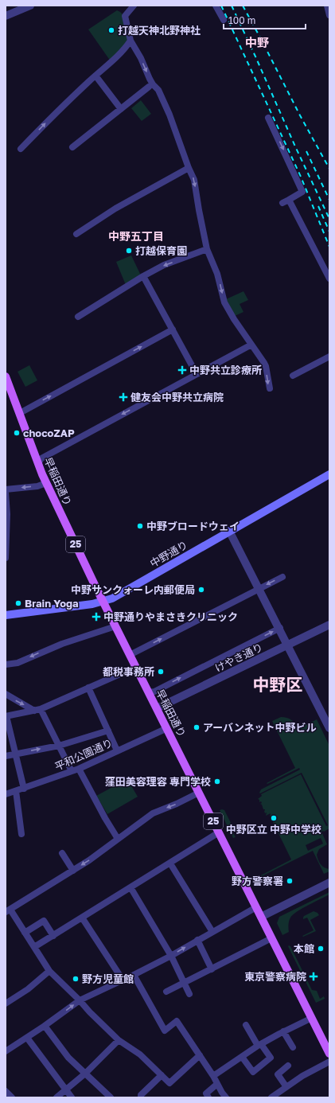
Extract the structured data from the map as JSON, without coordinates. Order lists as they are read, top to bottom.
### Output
{
  "streets": {
    "main road": ["早稲田通り", "25", "中野通り"],
    "street": ["けやき通り", "平和公園通り"]
  },
  "crossings": [
    ["早稲田通り", "中野通り"],
    ["早稲田通り", "けやき通り"],
    ["早稲田通り", "平和公園通り"]
  ],
  "districts": ["中野", "中野五丁目", "中野区"],
  "places": {
    "other": [
      "打越天神北野神社",
      "打越保育園",
      "chocoZAP",
      "中野ブロードウェイ",
      "中野サンクォーレ内郵便局",
      "Brain Yoga",
      "都税事務所",
      "アーバンネット中野ビル",
      "窪田美容理容 専門学校",
      "中野区立 中野中学校",
      "野方警察署",
      "本館",
      "野方児童館"
    ],
    "health": [
      "中野共立診療所",
      "健友会中野共立病院",
      "中野通りやまさきクリニック",
      "東京警察病院"
    ]
  },
  "scale_bar": "100 m"
}
